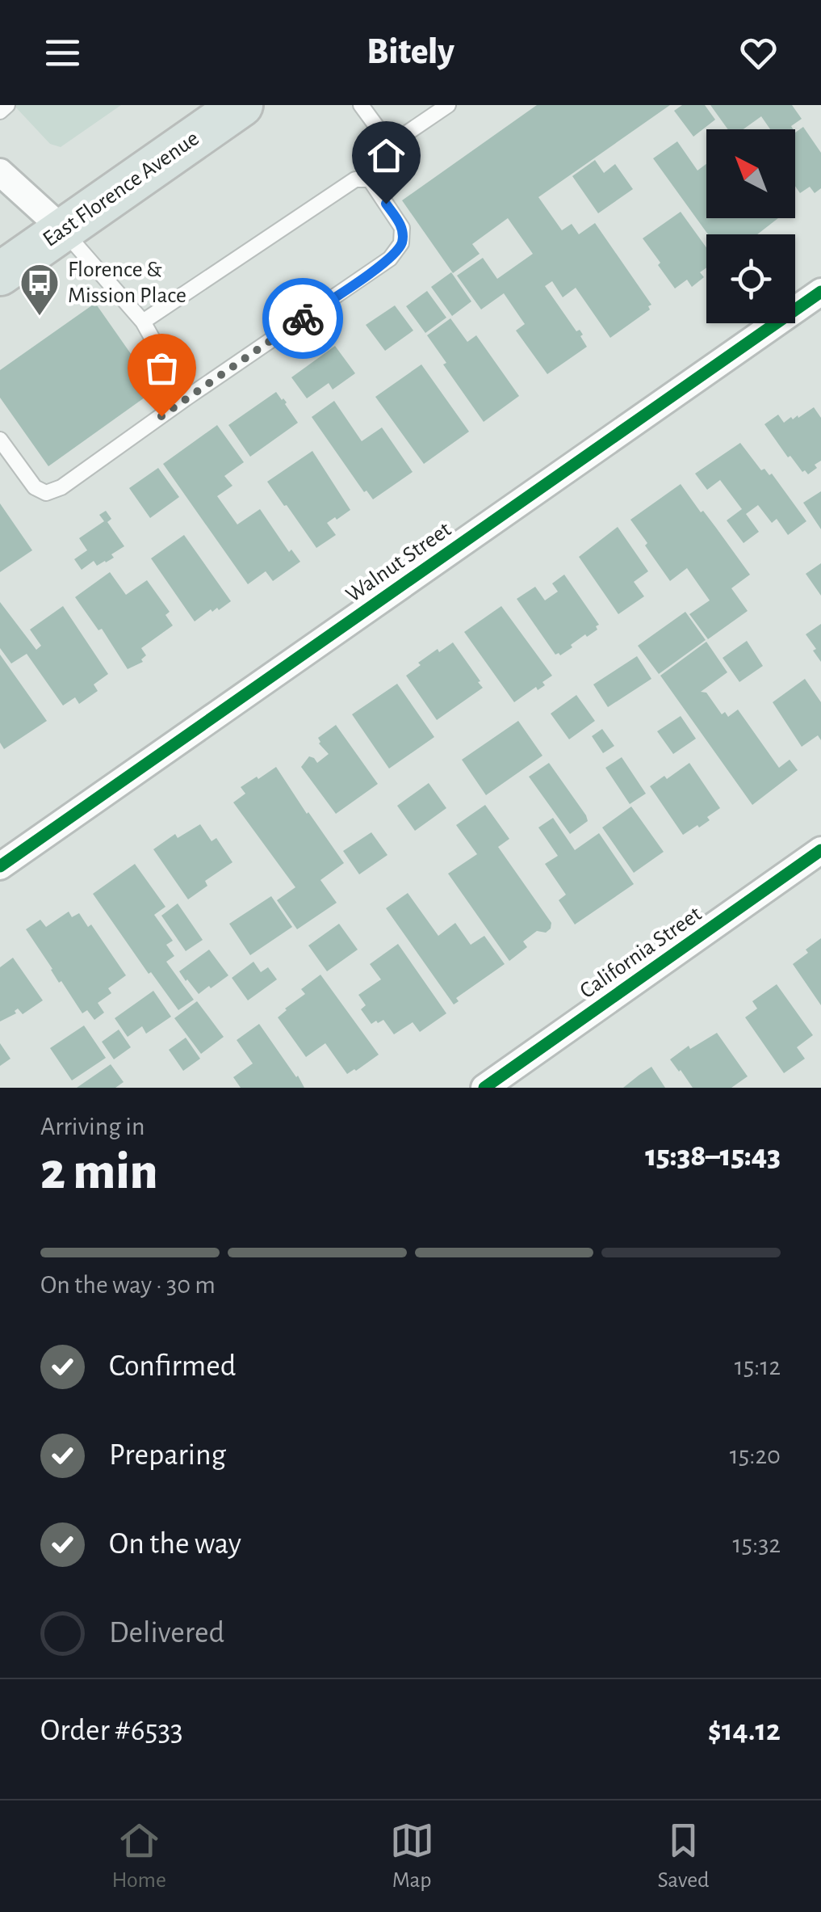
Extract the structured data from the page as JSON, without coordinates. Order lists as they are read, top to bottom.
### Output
{
  "streets": {
    "main road": ["East Florence Avenue"],
    "street": ["Walnut Street", "California Street"]
  },
  "places": {
    "bus stop": ["Florence & Mission Place"]
  },
  "north": "top left",
  "page": {
    "header": "Bitely",
    "heading": ["2 min", "Arriving in", "15:38–15:43"],
    "panel": ["Order #6533", "$14.12"],
    "bar": "On the way · 30 m",
    "list": [
      ["Confirmed", "15:12"],
      ["Preparing", "15:20"],
      ["On the way", "15:32"],
      "Delivered"
    ],
    "tabs": ["Home", "Map", "Saved"]
  }
}
